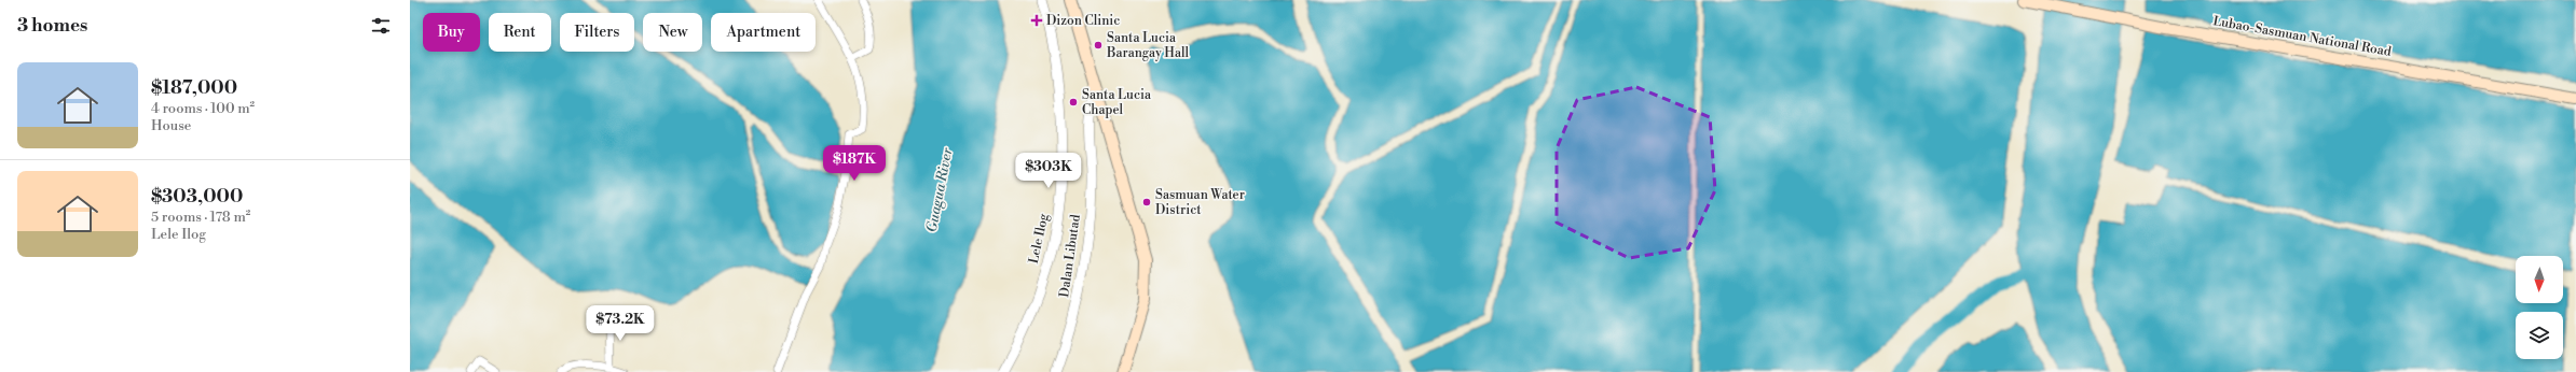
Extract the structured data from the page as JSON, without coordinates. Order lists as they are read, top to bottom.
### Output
{
  "streets": {
    "main road": ["Lubao-Sasmuan National Road"],
    "street": ["Lele Ilog", "Dalan Libutad"]
  },
  "water": ["Guagua River"],
  "places": {
    "health": ["Dizon Clinic"],
    "other": ["Santa Lucia Barangay Hall", "Santa Lucia Chapel", "Sasmuan Water District"]
  },
  "north": "bottom",
  "page": {
    "heading": "3 homes",
    "chip": [
      "Buy",
      "Rent",
      "Filters",
      "New",
      "Apartment"
    ],
    "list": [
      {
        "name": "$187,000",
        "note": "4 rooms · 100 m² · House"
      },
      {
        "name": "$303,000",
        "note": "5 rooms · 178 m² · Lele Ilog"
      }
    ],
    "price": ["$187K", "$303K", "$73.2K"]
  }
}
